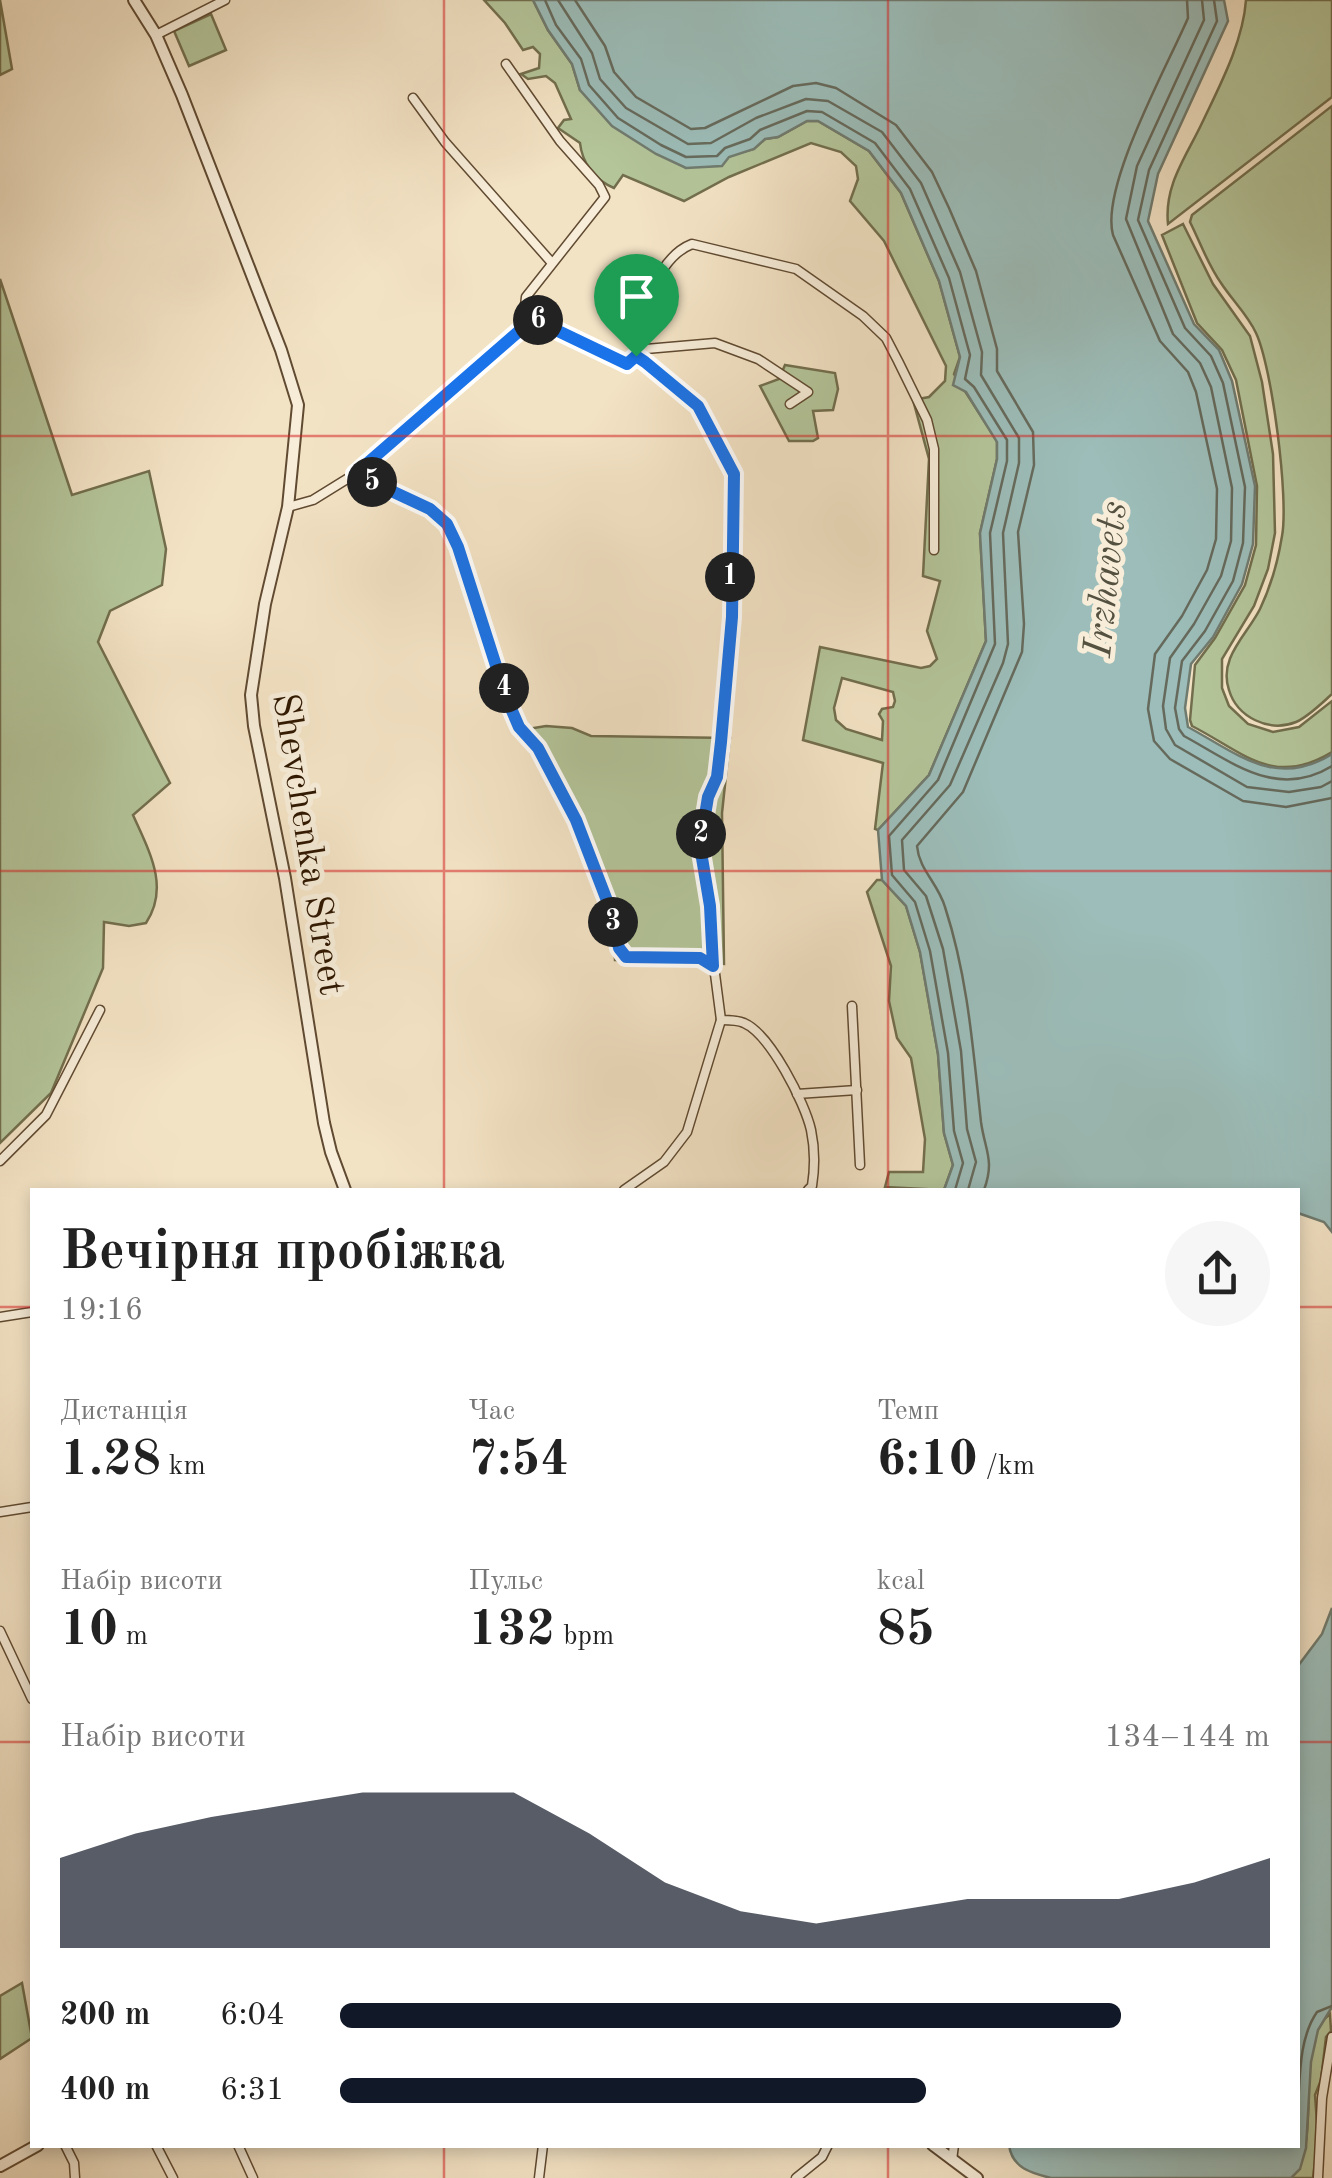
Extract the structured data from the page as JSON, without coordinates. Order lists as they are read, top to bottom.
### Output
{
  "streets": {
    "street": ["Shevchenka Street"]
  },
  "water": ["Irzhavets"],
  "page": {
    "pins": [
      "6",
      "5",
      "1",
      "4",
      "2",
      "3"
    ],
    "heading": ["Вечірня пробіжка", "19:16"],
    "stats": [
      ["Дистанція", "1.28 km"],
      ["Час", "7:54"],
      ["Темп", "6:10 /km"],
      ["Набір висоти", "10 m"],
      ["Пульс", "132 bpm"],
      ["kcal", "85"]
    ],
    "chart": ["Набір висоти", "134–144 m"],
    "list": [
      {
        "name": "200 m",
        "note": "6:04"
      },
      {
        "name": "400 m",
        "note": "6:31"
      }
    ]
  }
}
